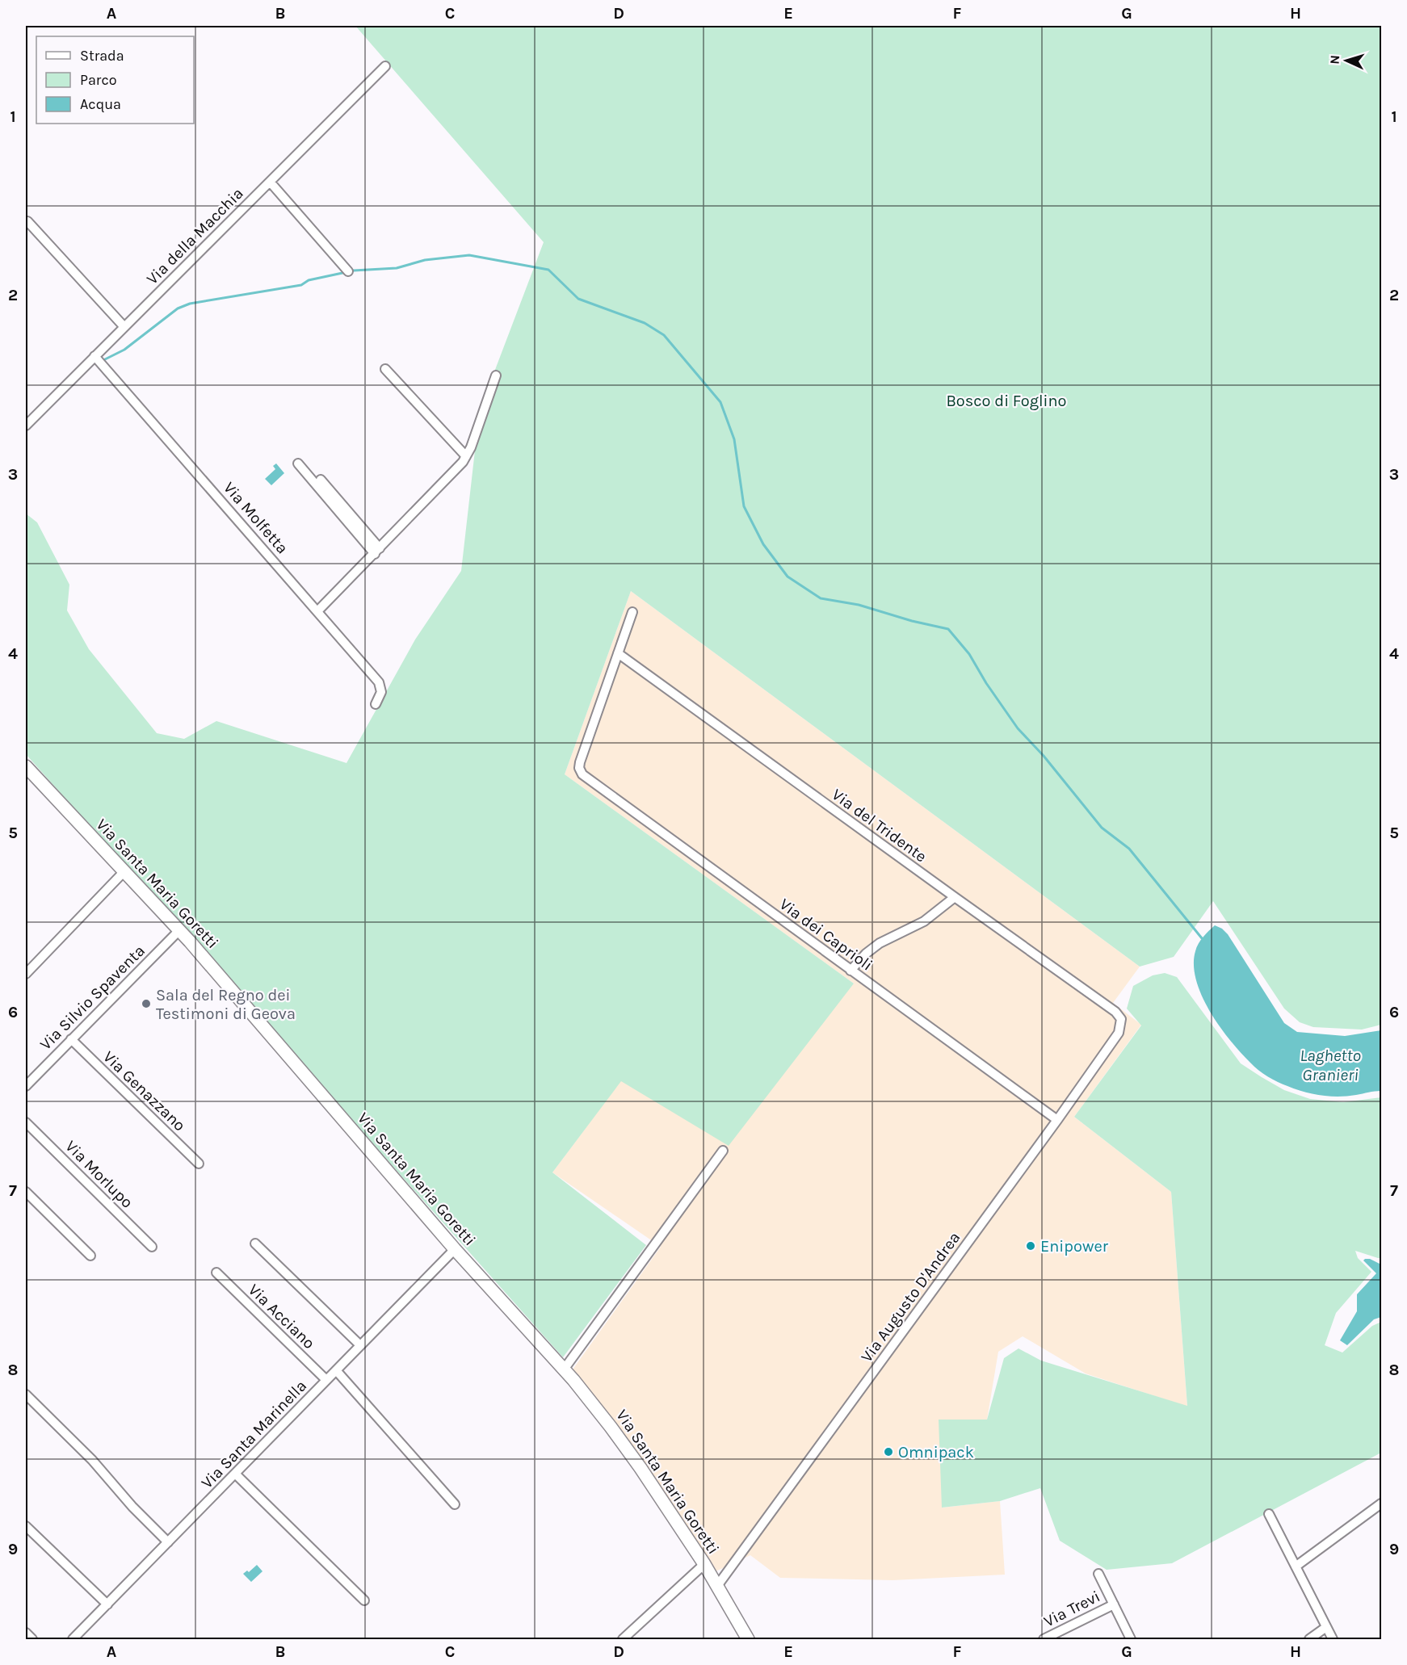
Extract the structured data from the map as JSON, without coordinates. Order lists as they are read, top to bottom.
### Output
{
  "streets": {
    "main road": ["Via Santa Maria Goretti"],
    "street": [
      "Via della Macchia",
      "Via Molfetta",
      "Via del Tridente",
      "Via dei Caprioli",
      "Via Silvio Spaventa",
      "Via Genazzano",
      "Via Morlupo",
      "Via Augusto D'Andrea",
      "Via Acciano",
      "Via Santa Marinella",
      "Via Trevi"
    ]
  },
  "crossings": [
    ["Via della Macchia", "Via Molfetta"],
    ["Via del Tridente", "Via dei Caprioli"],
    ["Via del Tridente", "Via Augusto D'Andrea"],
    ["Via Santa Maria Goretti", "Via Silvio Spaventa"],
    ["Via Santa Maria Goretti", "Via Augusto D'Andrea"],
    ["Via Santa Maria Goretti", "Via Santa Marinella"],
    ["Via dei Caprioli", "Via Augusto D'Andrea"],
    ["Via Silvio Spaventa", "Via Genazzano"],
    ["Via Acciano", "Via Santa Marinella"]
  ],
  "water": ["Laghetto Granieri"],
  "parks": ["Bosco di Foglino"],
  "places": ["Sala del Regno dei Testimoni di Geova", "Enipower", "Omnipack"],
  "legend": ["Strada", "Parco", "Acqua"],
  "north": "left",
  "grid": {
    "columns": [
      "A",
      "B",
      "C",
      "D",
      "E",
      "F",
      "G",
      "H"
    ],
    "rows": [
      "1",
      "2",
      "3",
      "4",
      "5",
      "6",
      "7",
      "8",
      "9"
    ]
  }
}
